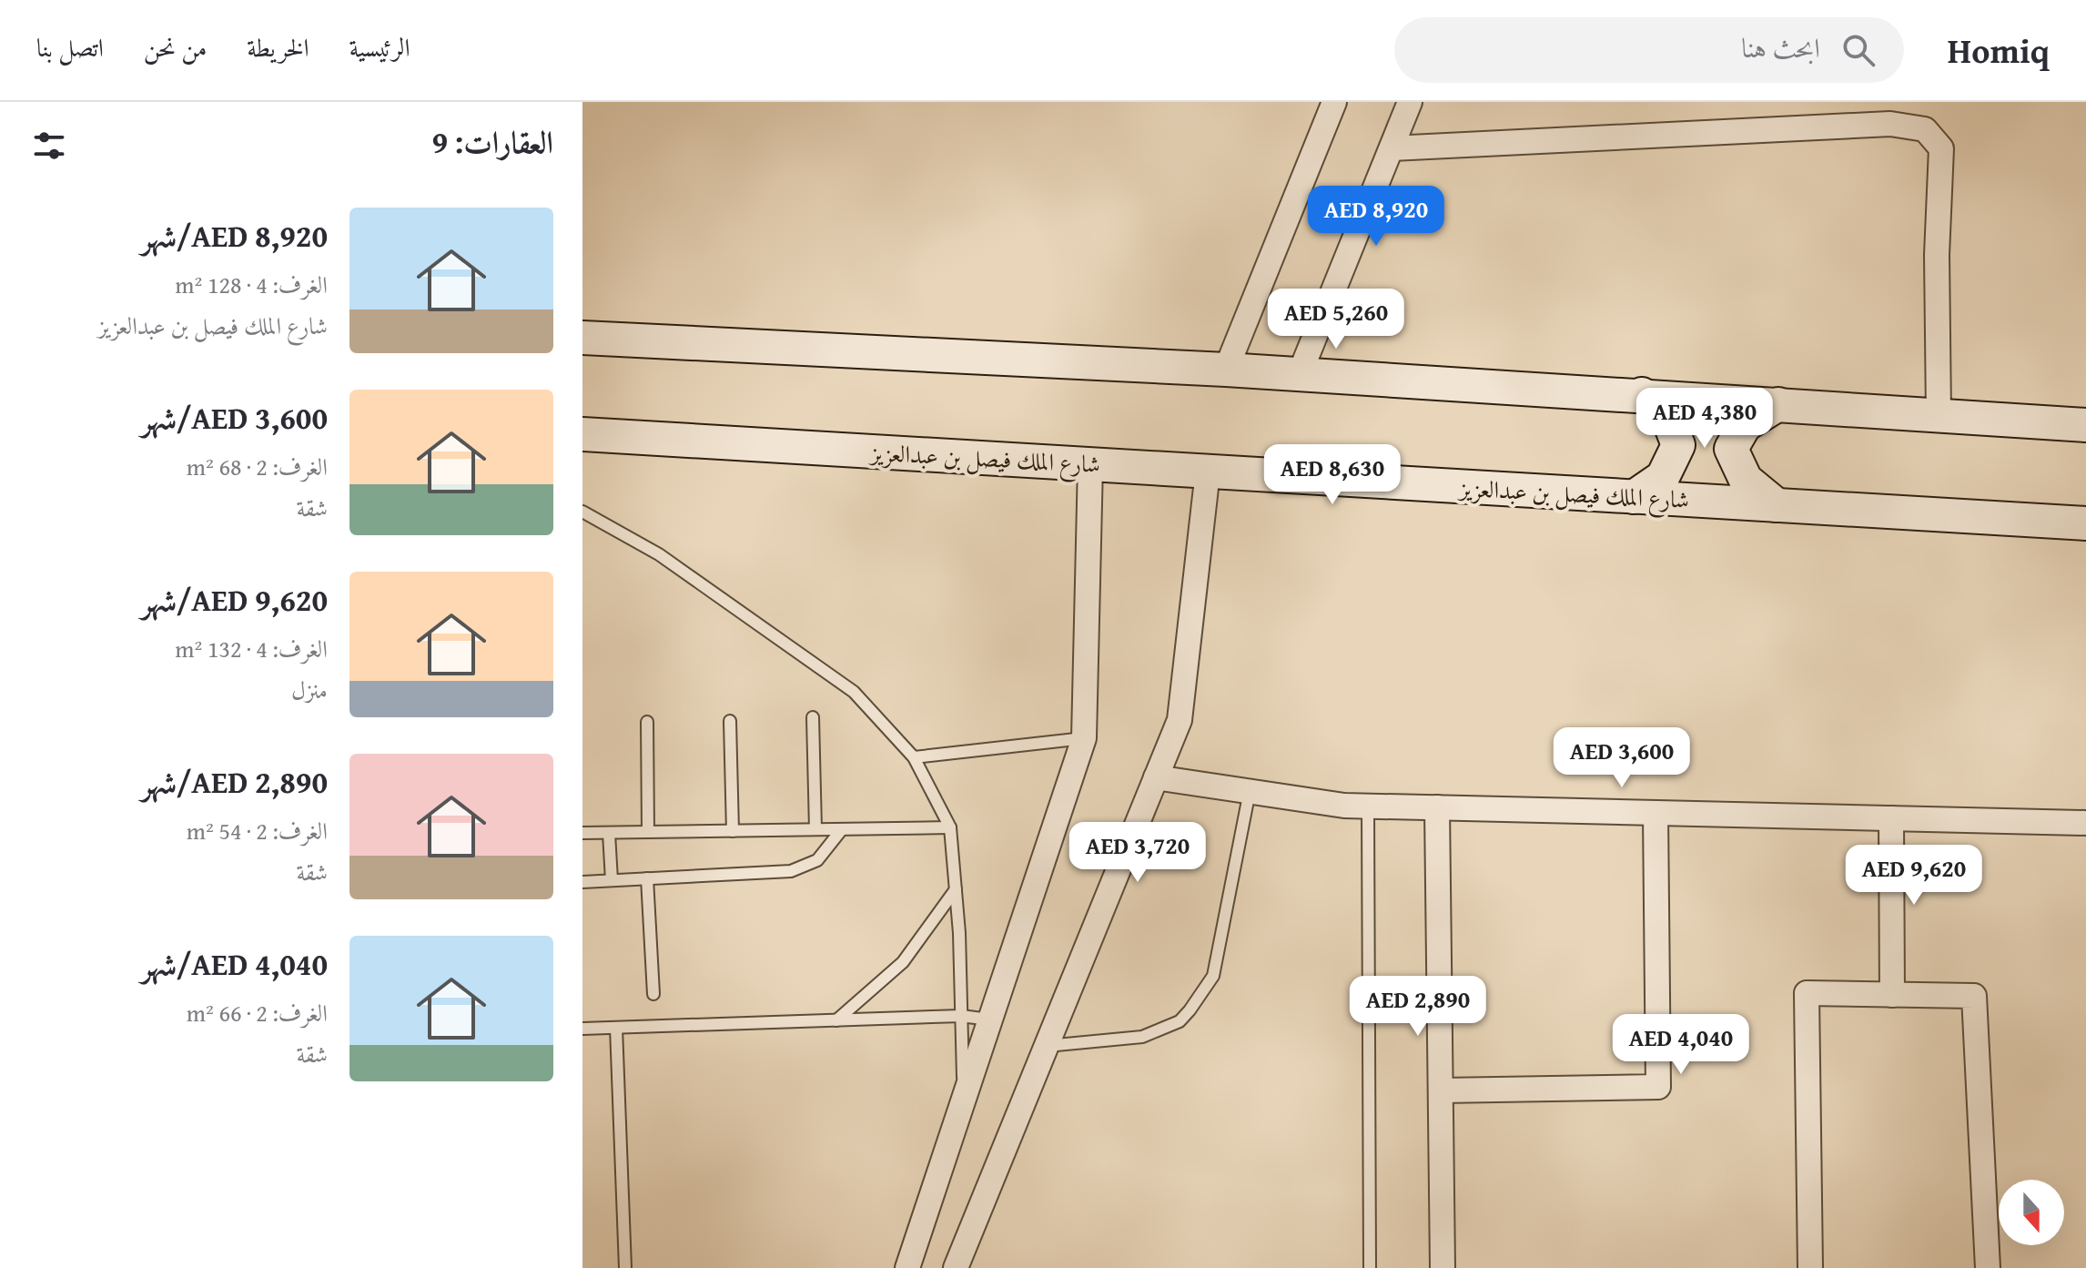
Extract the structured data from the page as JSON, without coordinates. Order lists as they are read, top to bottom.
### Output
{
  "streets": {
    "street": ["شارع الملك فيصل بن عبدالعزيز"]
  },
  "north": "bottom",
  "page": {
    "header": "Homiq",
    "search": "ابحث هنا",
    "nav": [
      "الرئيسية",
      "الخريطة",
      "من نحن",
      "اتصل بنا"
    ],
    "heading": "العقارات: 9",
    "price": [
      "AED 8,920",
      "AED 5,260",
      "AED 4,380",
      "AED 8,630",
      "AED 3,600",
      "AED 3,720",
      "AED 9,620",
      "AED 2,890",
      "AED 4,040"
    ],
    "list": [
      {
        "name": "AED 8,920/شهر",
        "note": "الغرف: 4 · 128 m² · شارع الملك فيصل بن عبدالعزيز"
      },
      {
        "name": "AED 3,600/شهر",
        "note": "الغرف: 2 · 68 m² · شقة"
      },
      {
        "name": "AED 9,620/شهر",
        "note": "الغرف: 4 · 132 m² · منزل"
      },
      {
        "name": "AED 2,890/شهر",
        "note": "الغرف: 2 · 54 m² · شقة"
      },
      {
        "name": "AED 4,040/شهر",
        "note": "الغرف: 2 · 66 m² · شقة"
      }
    ]
  }
}
